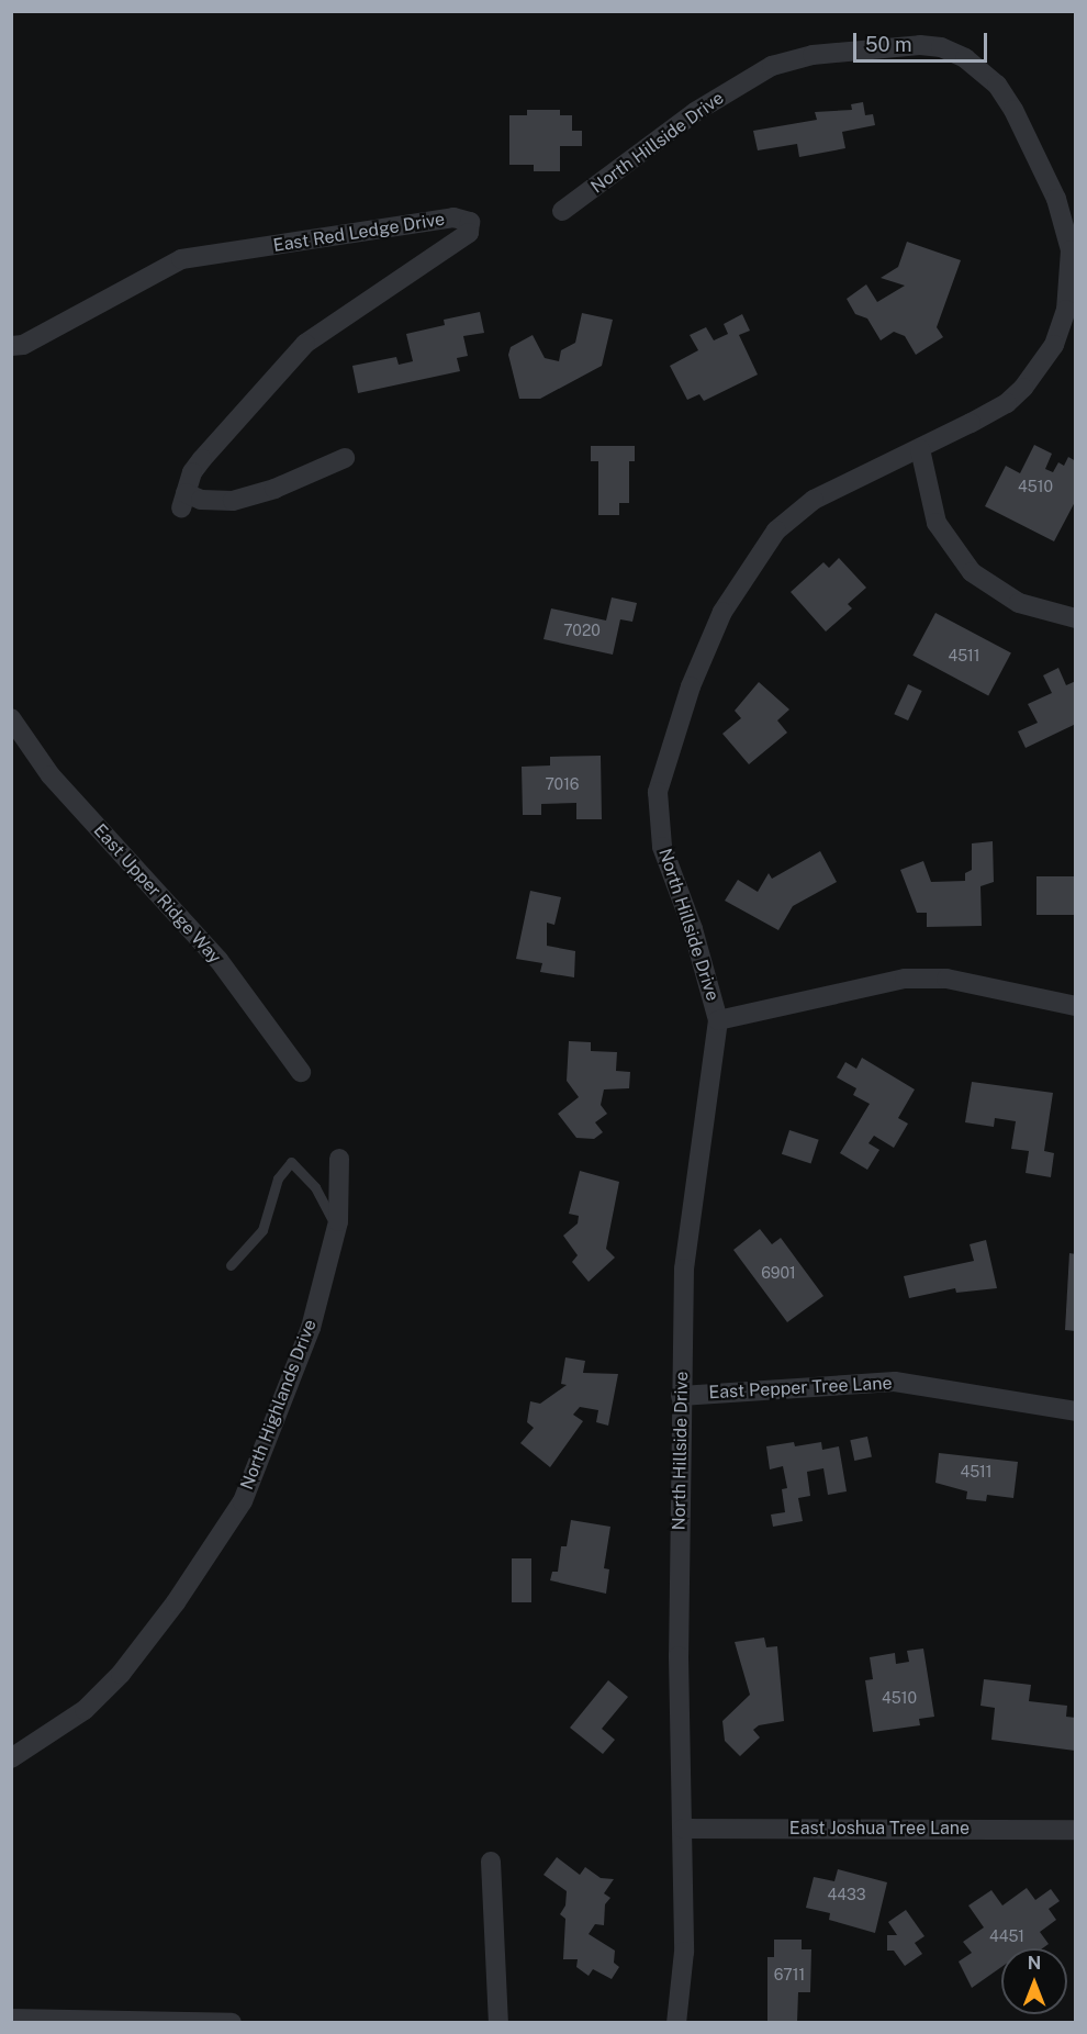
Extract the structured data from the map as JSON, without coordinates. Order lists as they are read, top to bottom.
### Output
{
  "streets": {
    "street": [
      "North Hillside Drive",
      "East Red Ledge Drive",
      "East Upper Ridge Way",
      "East Pepper Tree Lane",
      "North Highlands Drive",
      "East Joshua Tree Lane"
    ]
  },
  "crossings": [
    ["North Hillside Drive", "East Pepper Tree Lane"],
    ["North Hillside Drive", "East Joshua Tree Lane"]
  ],
  "house_numbers": [
    "4510",
    "7020",
    "4511",
    "7016",
    "6901",
    "4511",
    "4510",
    "4433",
    "4451",
    "6711"
  ],
  "scale_bar": "50 m",
  "north": "top"
}
